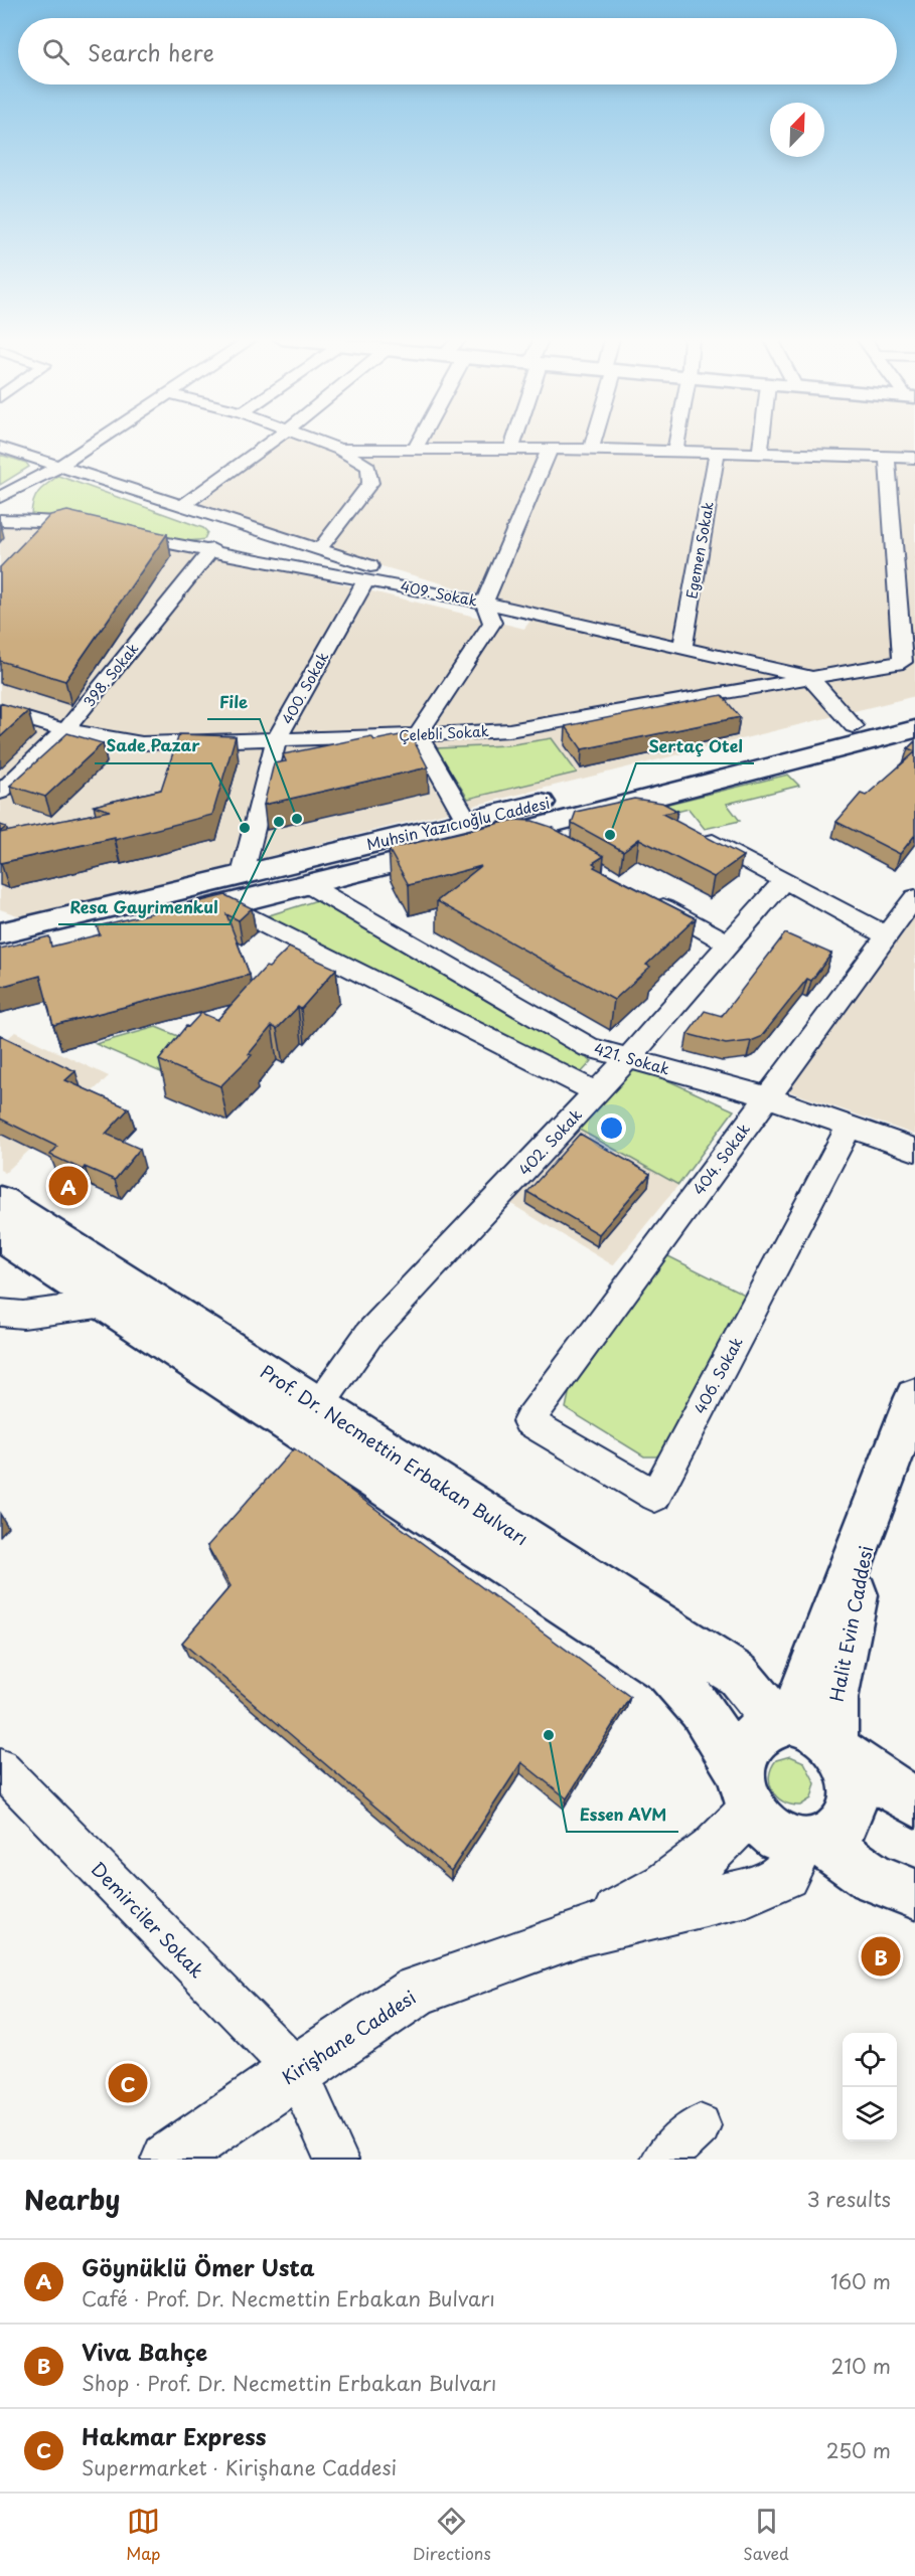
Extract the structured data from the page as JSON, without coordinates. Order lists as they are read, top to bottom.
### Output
{
  "streets": {
    "main road": ["Muhsin Yazıcıoğlu Caddesi", "Prof. Dr. Necmettin Erbakan Bulvarı", "Halit Evin Caddesi"],
    "street": [
      "Egemen Sokak",
      "409. Sokak",
      "398. Sokak",
      "400. Sokak",
      "Çelebli Sokak",
      "421. Sokak",
      "402. Sokak",
      "404. Sokak",
      "406. Sokak",
      "Demirciler Sokak",
      "Kirişhane Caddesi"
    ]
  },
  "crossings": [
    ["Egemen Sokak", "409. Sokak"],
    ["409. Sokak", "398. Sokak"],
    ["409. Sokak", "400. Sokak"],
    ["409. Sokak", "Çelebli Sokak"],
    ["398. Sokak", "Çelebli Sokak"],
    ["400. Sokak", "Çelebli Sokak"],
    ["400. Sokak", "Muhsin Yazıcıoğlu Caddesi"],
    ["Muhsin Yazıcıoğlu Caddesi", "421. Sokak"],
    ["421. Sokak", "402. Sokak"],
    ["421. Sokak", "404. Sokak"],
    ["421. Sokak", "406. Sokak"],
    ["402. Sokak", "Prof. Dr. Necmettin Erbakan Bulvarı"],
    ["404. Sokak", "406. Sokak"],
    ["Prof. Dr. Necmettin Erbakan Bulvarı", "Halit Evin Caddesi"],
    ["Prof. Dr. Necmettin Erbakan Bulvarı", "Kirişhane Caddesi"],
    ["Halit Evin Caddesi", "Kirişhane Caddesi"],
    ["Demirciler Sokak", "Kirişhane Caddesi"]
  ],
  "places": [
    "File",
    "Resa Gayrimenkul",
    "Sade Pazar",
    "Sertaç Otel",
    "Essen AVM"
  ],
  "north": "top right",
  "page": {
    "search": "Search here",
    "pins": ["A", "B", "C"],
    "heading": ["Nearby", "3 results"],
    "list": [
      {
        "mark": "A",
        "name": "Göynüklü Ömer Usta",
        "note": "Café · Prof. Dr. Necmettin Erbakan Bulvarı",
        "value": "160 m"
      },
      {
        "mark": "B",
        "name": "Viva Bahçe",
        "note": "Shop · Prof. Dr. Necmettin Erbakan Bulvarı",
        "value": "210 m"
      },
      {
        "mark": "C",
        "name": "Hakmar Express",
        "note": "Supermarket · Kirişhane Caddesi",
        "value": "250 m"
      }
    ],
    "nav": ["Map", "Directions", "Saved"]
  }
}
